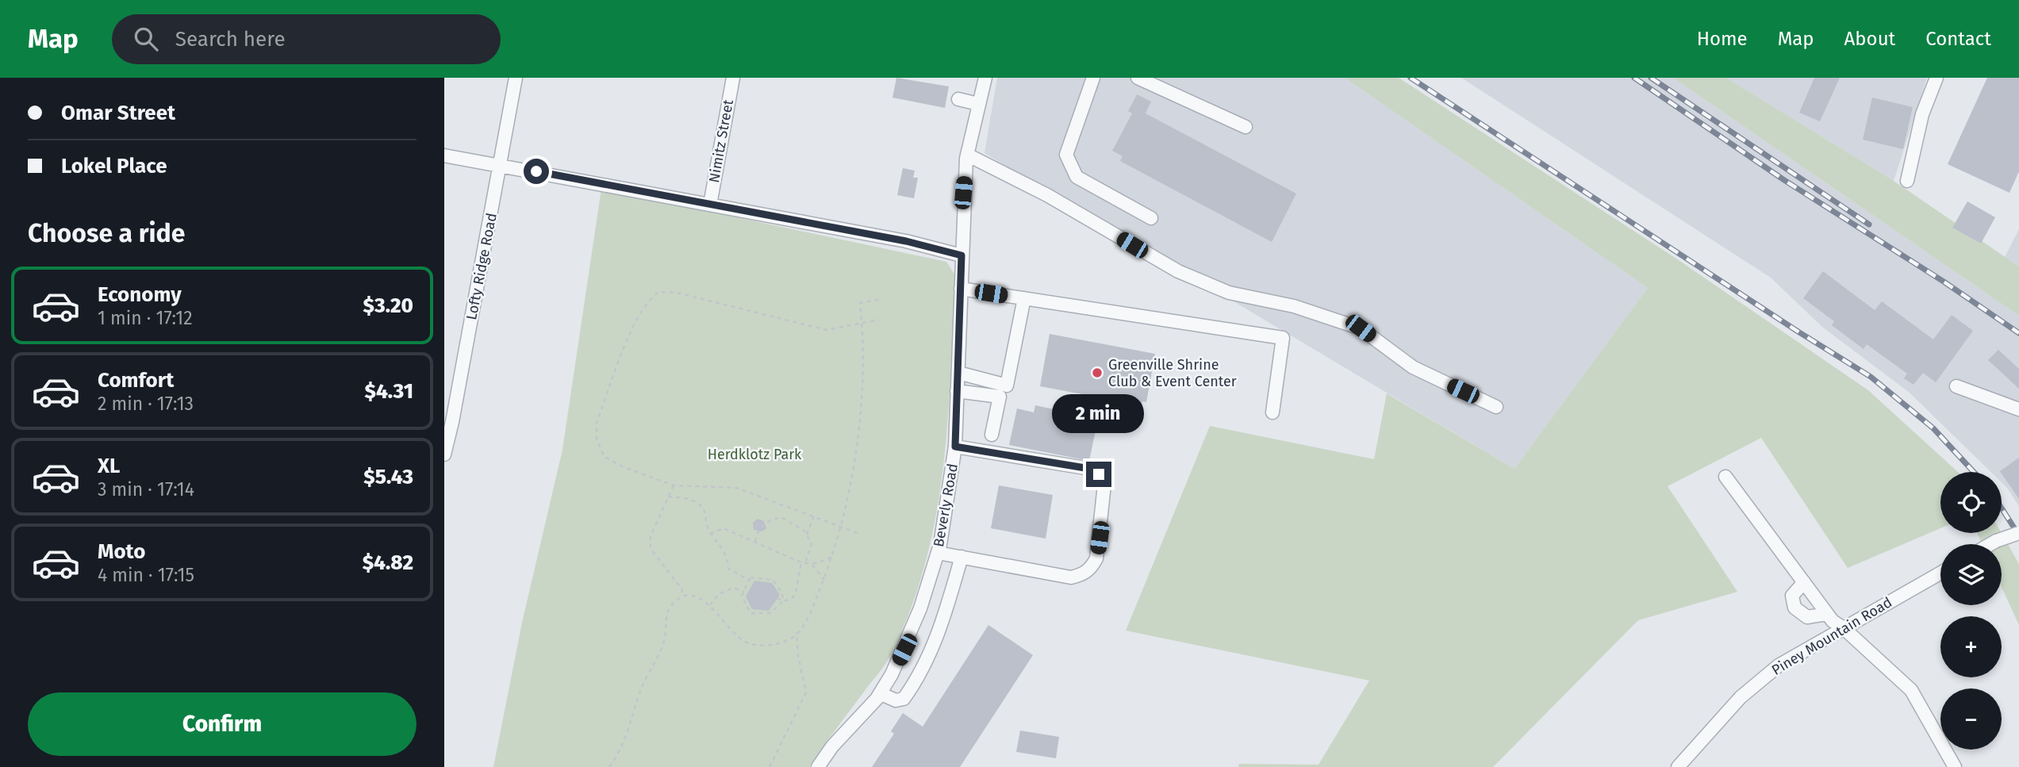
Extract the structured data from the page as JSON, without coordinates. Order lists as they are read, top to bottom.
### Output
{
  "streets": {
    "street": [
      "Nimitz Street",
      "Lofty Ridge Road",
      "Beverly Road",
      "Piney Mountain Road"
    ]
  },
  "parks": ["Herdklotz Park"],
  "places": ["Greenville Shrine Club & Event Center"],
  "page": {
    "header": "Map",
    "search": "Search here",
    "nav": [
      "Home",
      "Map",
      "About",
      "Contact"
    ],
    "banner": ["Omar Street", "Lokel Place"],
    "heading": "Choose a ride",
    "list": [
      {
        "name": "Economy",
        "note": "1 min · 17:12",
        "value": "$3.20"
      },
      {
        "name": "Comfort",
        "note": "2 min · 17:13",
        "value": "$4.31"
      },
      {
        "name": "XL",
        "note": "3 min · 17:14",
        "value": "$5.43"
      },
      {
        "name": "Moto",
        "note": "4 min · 17:15",
        "value": "$4.82"
      }
    ],
    "bubble": "2 min",
    "map_buttons": ["+", "−"],
    "buttons": "Confirm"
  }
}
